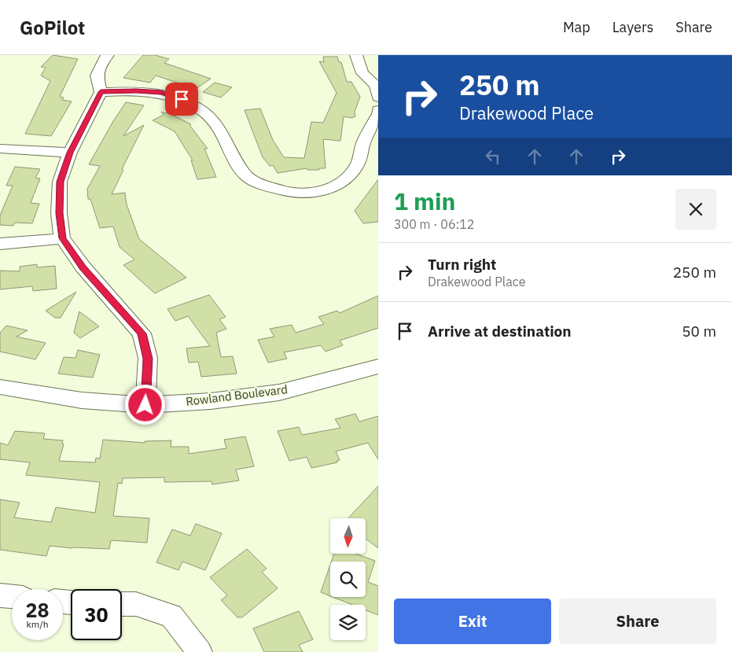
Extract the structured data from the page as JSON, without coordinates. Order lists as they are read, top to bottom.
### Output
{
  "streets": {
    "street": ["Rowland Boulevard"]
  },
  "north": "bottom",
  "page": {
    "header": "GoPilot",
    "nav": ["Map", "Layers", "Share"],
    "turn": ["250 m", "Drakewood Place"],
    "heading": ["1 min", "300 m · 06:12"],
    "list": [
      {
        "name": "Turn right",
        "note": "Drakewood Place",
        "value": "250 m"
      },
      {
        "name": "Arrive at destination",
        "value": "50 m"
      }
    ],
    "speed": "28 km/h",
    "limit": "30",
    "buttons": ["Exit", "Share"]
  }
}
